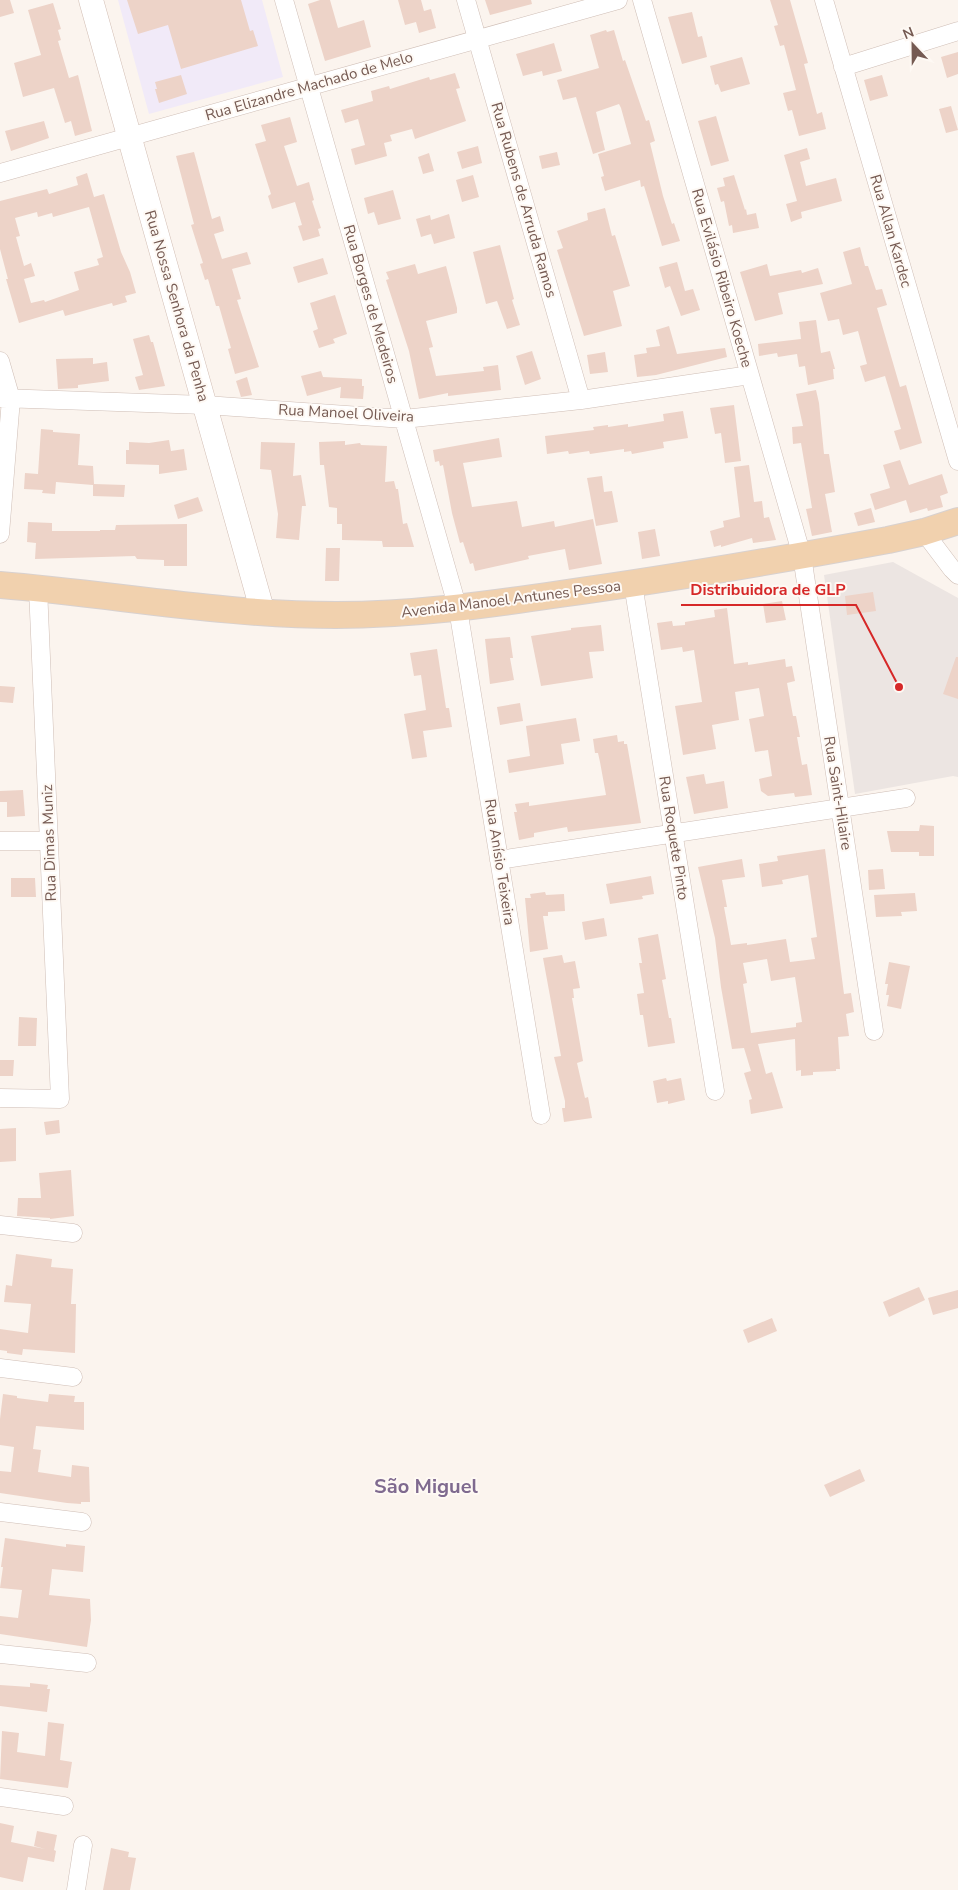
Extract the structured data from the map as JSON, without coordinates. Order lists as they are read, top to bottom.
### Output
{
  "streets": {
    "main road": ["Avenida Manoel Antunes Pessoa"],
    "street": [
      "Rua Elizandre Machado de Melo",
      "Rua Rubens de Arruda Ramos",
      "Rua Allan Kardec",
      "Rua Evilásio Ribeiro Koeche",
      "Rua Borges de Medeiros",
      "Rua Nossa Senhora da Penha",
      "Rua Manoel Oliveira",
      "Rua Saint-Hilaire",
      "Rua Roquete Pinto",
      "Rua Dimas Muniz",
      "Rua Anísio Teixeira"
    ]
  },
  "crossings": [
    ["Rua Elizandre Machado de Melo", "Rua Rubens de Arruda Ramos"],
    ["Rua Elizandre Machado de Melo", "Rua Borges de Medeiros"],
    ["Rua Elizandre Machado de Melo", "Rua Nossa Senhora da Penha"],
    ["Rua Rubens de Arruda Ramos", "Rua Manoel Oliveira"],
    ["Rua Evilásio Ribeiro Koeche", "Rua Manoel Oliveira"],
    ["Rua Evilásio Ribeiro Koeche", "Avenida Manoel Antunes Pessoa"],
    ["Rua Evilásio Ribeiro Koeche", "Rua Saint-Hilaire"],
    ["Rua Borges de Medeiros", "Rua Manoel Oliveira"],
    ["Rua Borges de Medeiros", "Avenida Manoel Antunes Pessoa"],
    ["Rua Borges de Medeiros", "Rua Anísio Teixeira"],
    ["Rua Nossa Senhora da Penha", "Rua Manoel Oliveira"],
    ["Rua Nossa Senhora da Penha", "Avenida Manoel Antunes Pessoa"],
    ["Avenida Manoel Antunes Pessoa", "Rua Saint-Hilaire"],
    ["Avenida Manoel Antunes Pessoa", "Rua Roquete Pinto"],
    ["Avenida Manoel Antunes Pessoa", "Rua Dimas Muniz"],
    ["Avenida Manoel Antunes Pessoa", "Rua Anísio Teixeira"]
  ],
  "districts": ["São Miguel"],
  "places": ["Distribuidora de GLP"],
  "north": "top"
}
